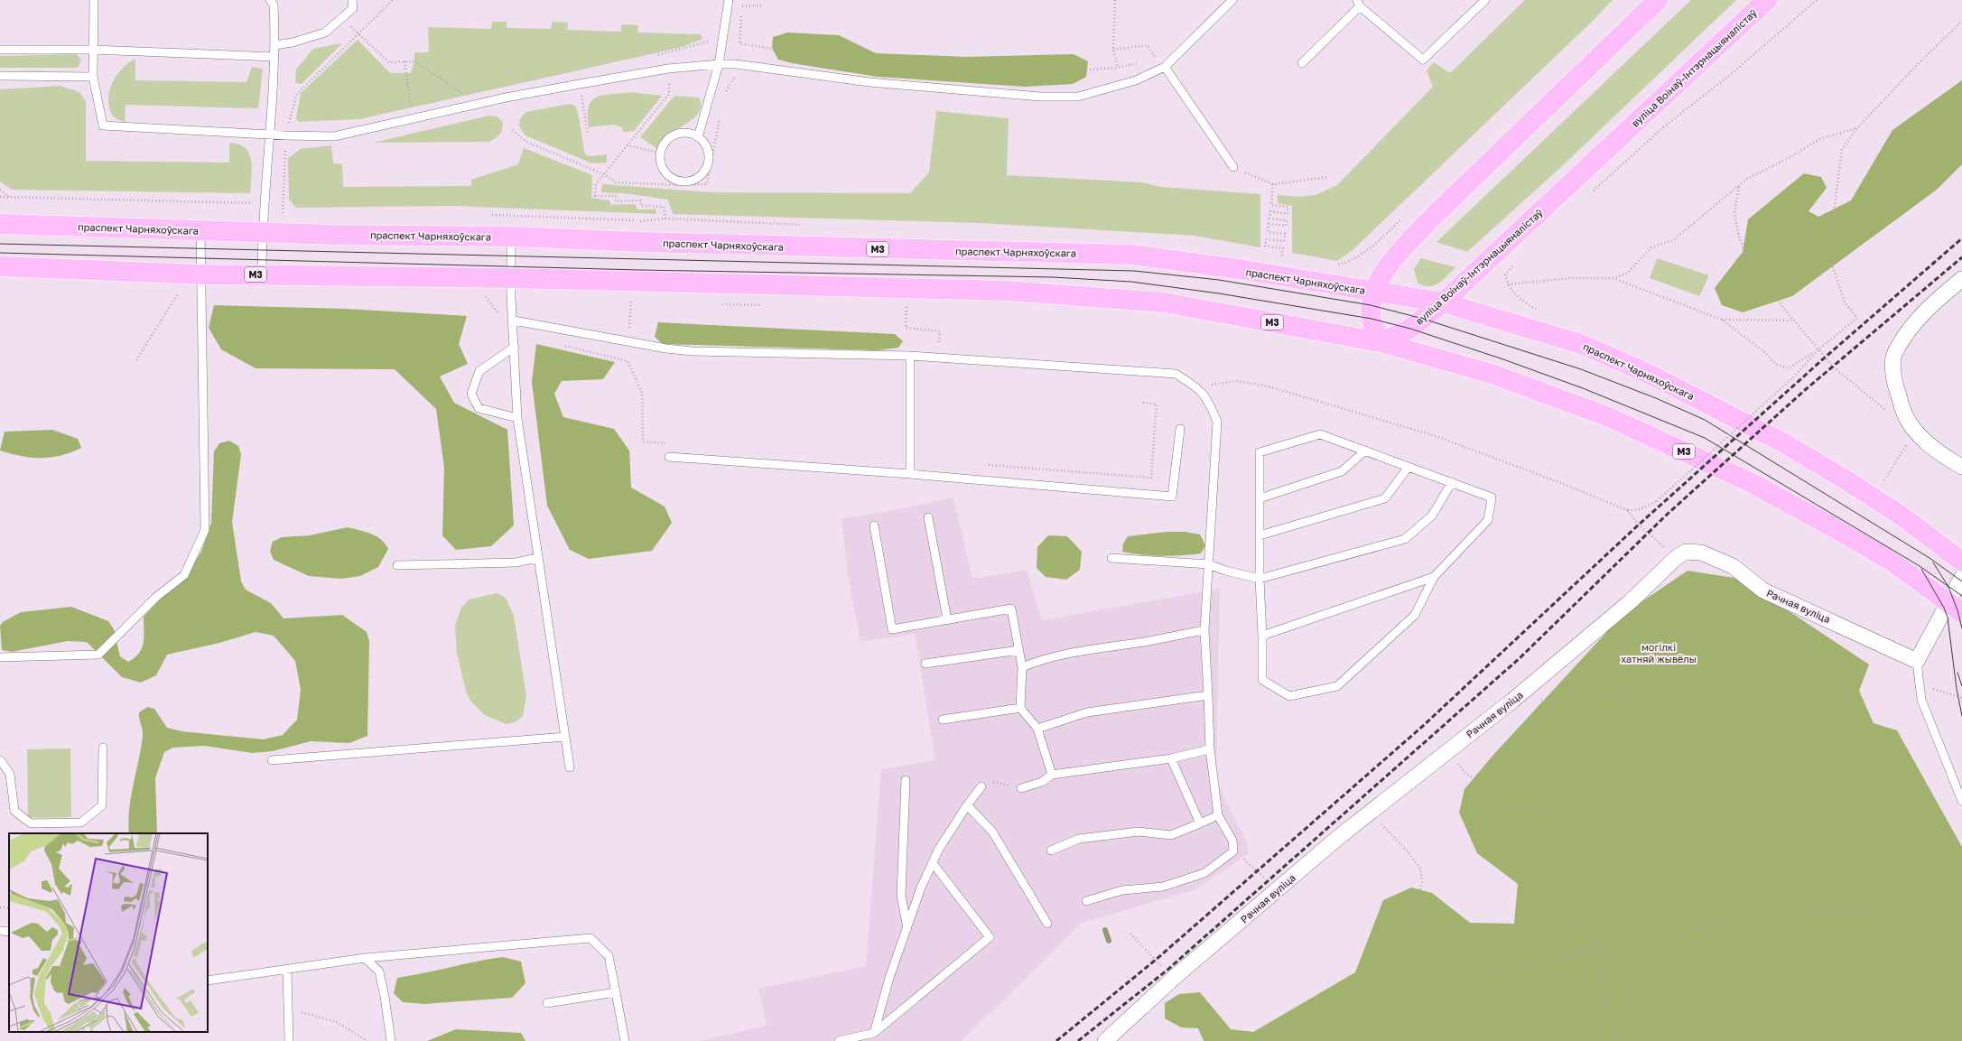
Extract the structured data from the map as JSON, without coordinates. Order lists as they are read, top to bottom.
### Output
{
  "streets": {
    "main road": ["вуліца Воінаў-Інтэрнацыяналістаў", "праспект Чарняхоўскага", "М3"],
    "street": ["Рачная вуліца"]
  },
  "crossings": [
    ["вуліца Воінаў-Інтэрнацыяналістаў", "праспект Чарняхоўскага"],
    ["вуліца Воінаў-Інтэрнацыяналістаў", "М3"]
  ],
  "parks": ["могілкі хатняй жывёлы"]
}
